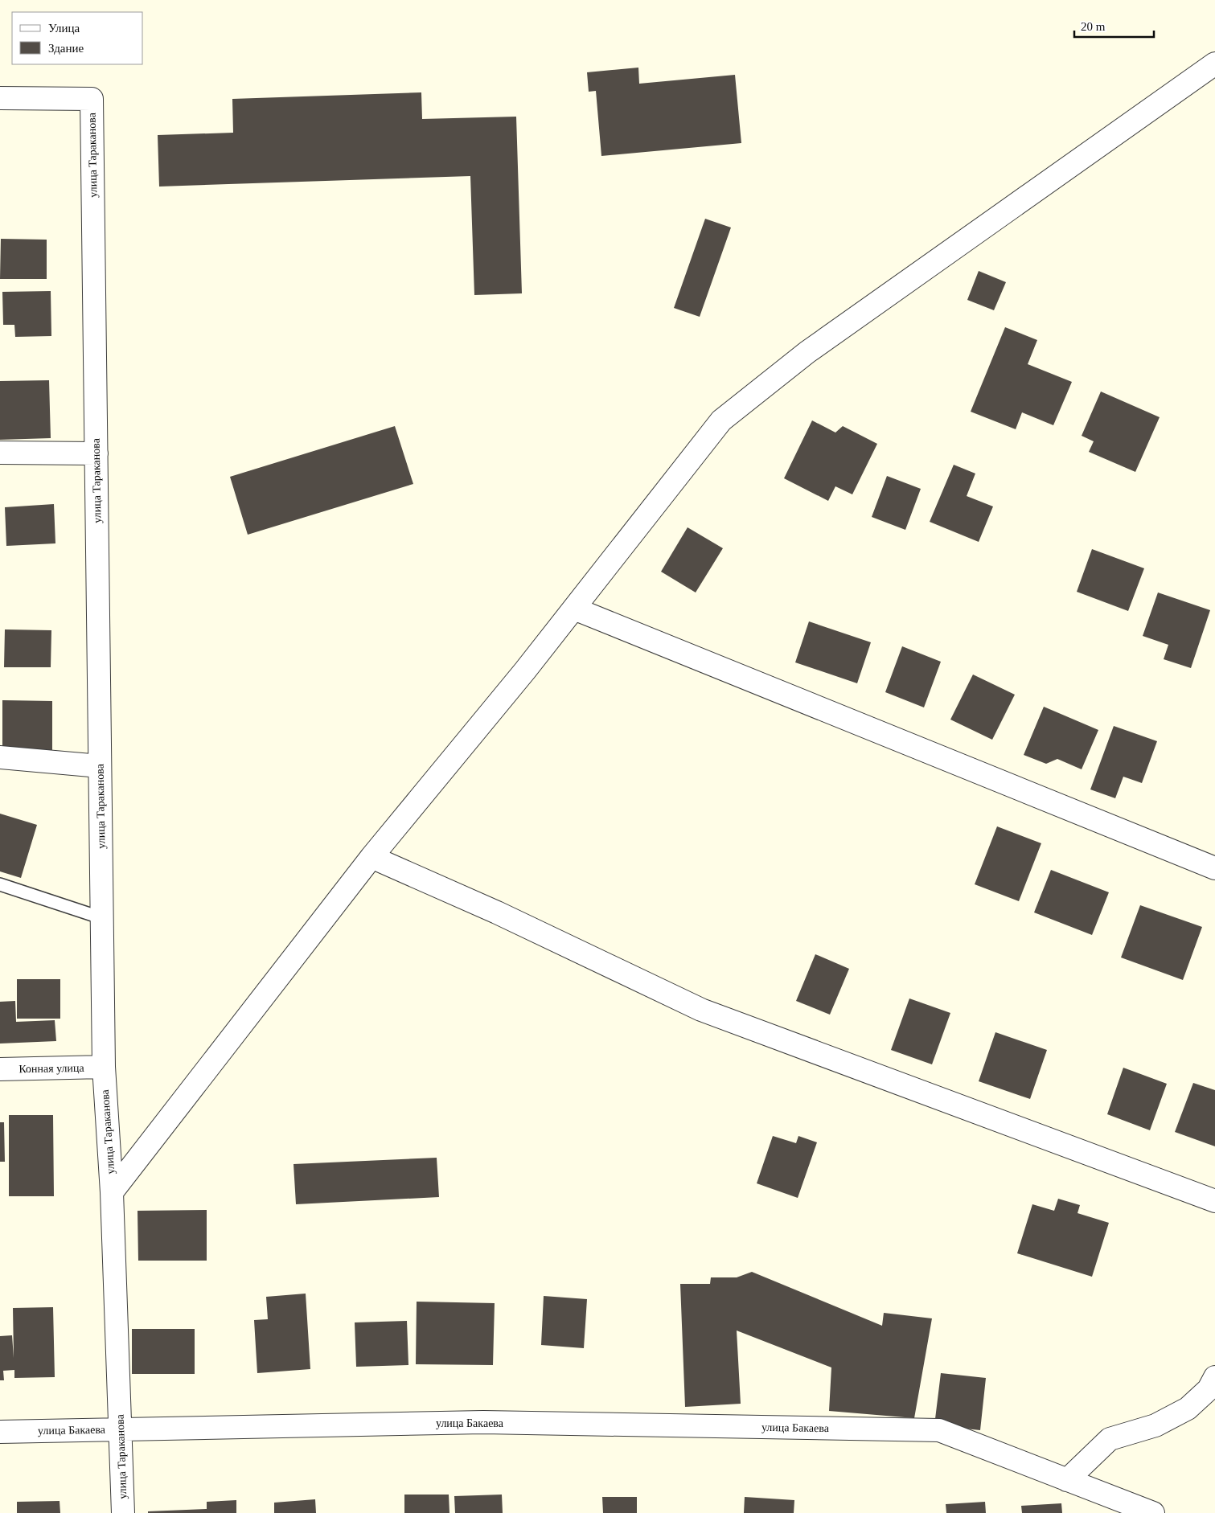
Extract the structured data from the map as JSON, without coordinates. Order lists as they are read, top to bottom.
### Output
{
  "streets": {
    "street": ["улица Тараканова", "Конная улица", "улица Бакаева"]
  },
  "crossings": [
    ["улица Тараканова", "Конная улица"],
    ["улица Тараканова", "улица Бакаева"]
  ],
  "legend": ["Улица", "Здание"],
  "scale_bar": "20 m"
}
